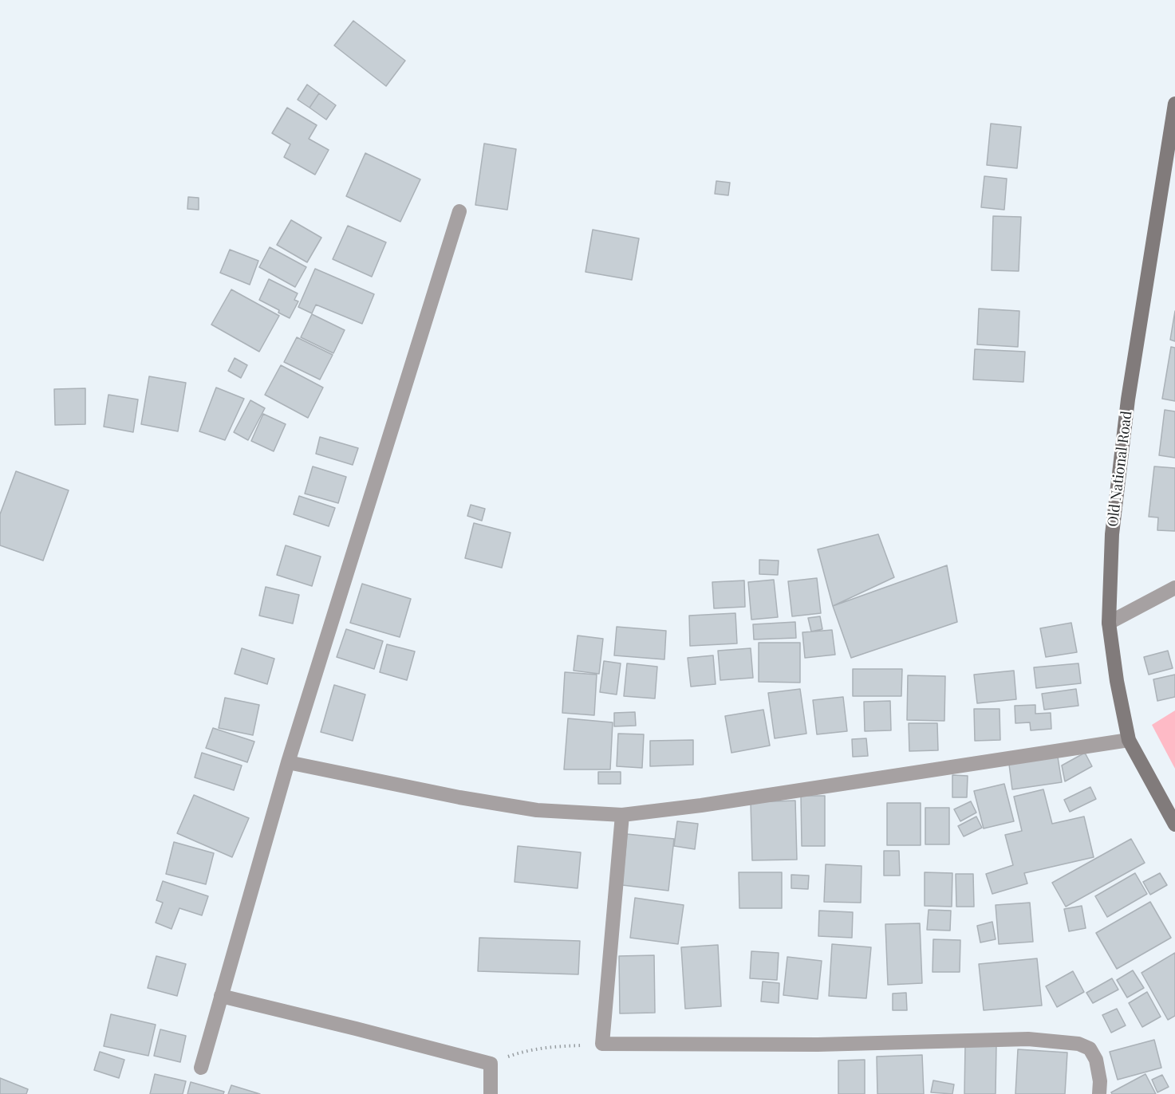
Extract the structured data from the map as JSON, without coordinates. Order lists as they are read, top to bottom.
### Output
{
  "streets": {
    "main road": ["Old National Road"]
  }
}
